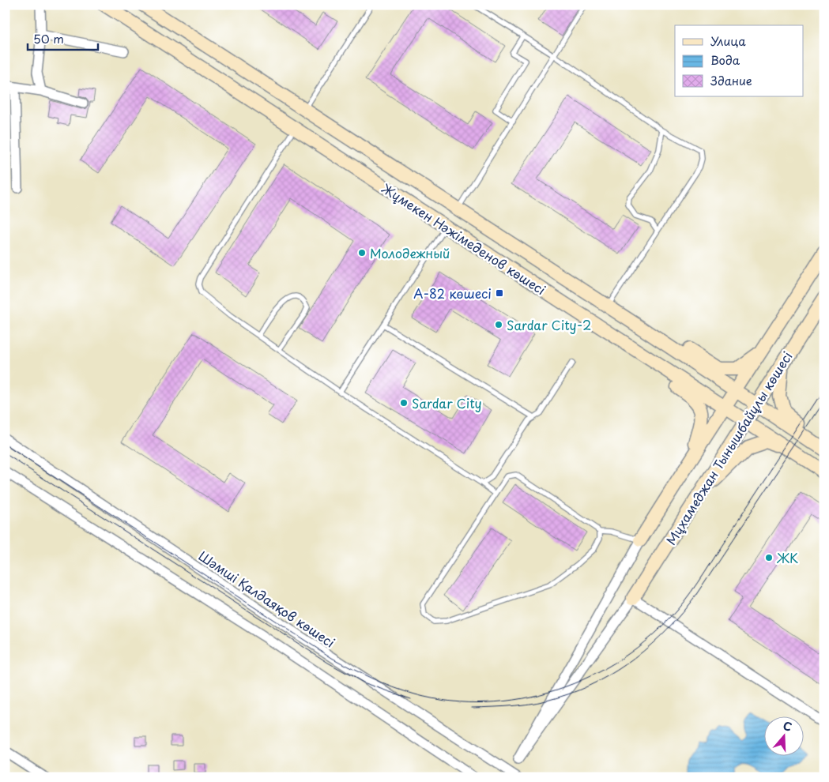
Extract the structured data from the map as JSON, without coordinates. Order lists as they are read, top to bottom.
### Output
{
  "streets": {
    "main road": ["Жұмекен Нәжімеденов көшесі", "Мұхамеджан Тынышбайұлы көшесі"],
    "street": ["Шәмші Қалдаяқов көшесі"]
  },
  "crossings": [
    ["Жұмекен Нәжімеденов көшесі", "Мұхамеджан Тынышбайұлы көшесі"]
  ],
  "places": {
    "other": [
      "Молодежный",
      "Sardar City-2",
      "Sardar City",
      "ЖК"
    ],
    "transit": ["A-82 көшесі"]
  },
  "legend": ["Улица", "Вода", "Здание"],
  "scale_bar": "50 m",
  "north": "top"
}
